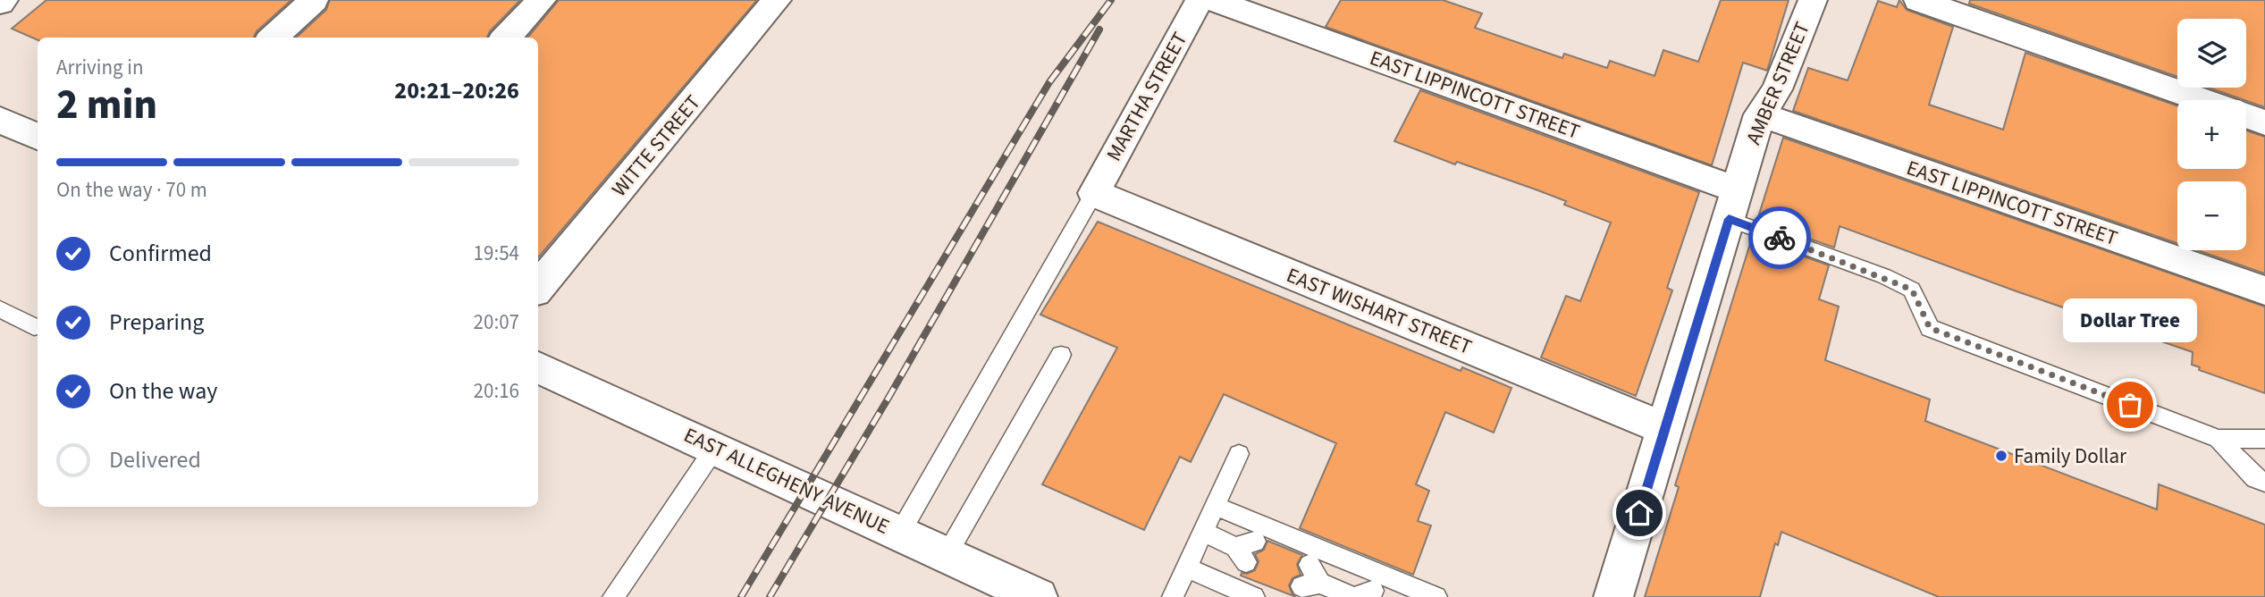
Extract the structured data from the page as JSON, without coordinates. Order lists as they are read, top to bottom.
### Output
{
  "streets": {
    "street": [
      "AMBER STREET",
      "EAST LIPPINCOTT STREET",
      "MARTHA STREET",
      "WITTE STREET",
      "EAST WISHART STREET",
      "EAST ALLEGHENY AVENUE"
    ]
  },
  "crossings": [
    ["AMBER STREET", "EAST LIPPINCOTT STREET"],
    ["AMBER STREET", "EAST WISHART STREET"],
    ["MARTHA STREET", "EAST WISHART STREET"]
  ],
  "places": ["Dollar Tree", "Family Dollar"],
  "page": {
    "map_buttons": ["+", "−"],
    "heading": ["2 min", "Arriving in", "20:21–20:26"],
    "bar": "On the way · 70 m",
    "list": [
      ["Confirmed", "19:54"],
      ["Preparing", "20:07"],
      ["On the way", "20:16"],
      "Delivered"
    ],
    "bubble": "Dollar Tree"
  }
}
